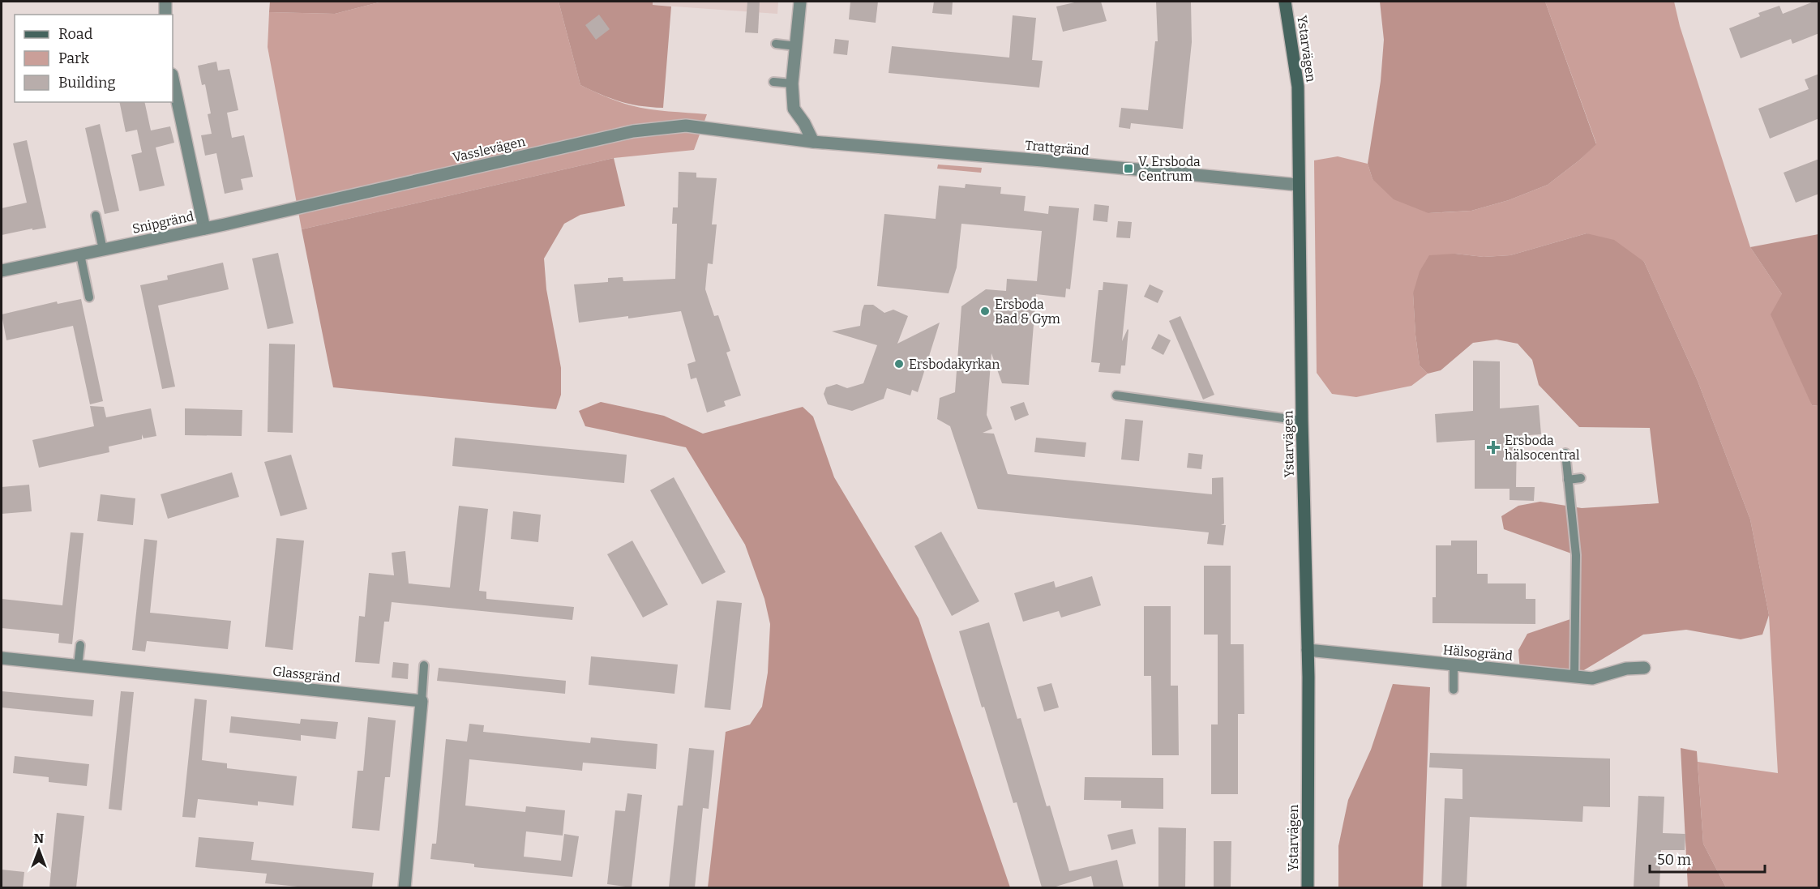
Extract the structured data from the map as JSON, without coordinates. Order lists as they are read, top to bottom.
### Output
{
  "streets": {
    "street": [
      "Ystarvägen",
      "Trattgränd",
      "Vasslevägen",
      "Snipgränd",
      "Hälsogränd",
      "Glassgränd"
    ]
  },
  "crossings": [
    ["Ystarvägen", "Trattgränd"],
    ["Ystarvägen", "Hälsogränd"],
    ["Trattgränd", "Vasslevägen"],
    ["Vasslevägen", "Snipgränd"]
  ],
  "places": {
    "transit": ["V. Ersboda Centrum"],
    "other": ["Ersboda Bad & Gym", "Ersbodakyrkan"],
    "health": ["Ersboda hälsocentral"]
  },
  "legend": ["Road", "Park", "Building"],
  "scale_bar": "50 m",
  "north": "top"
}
